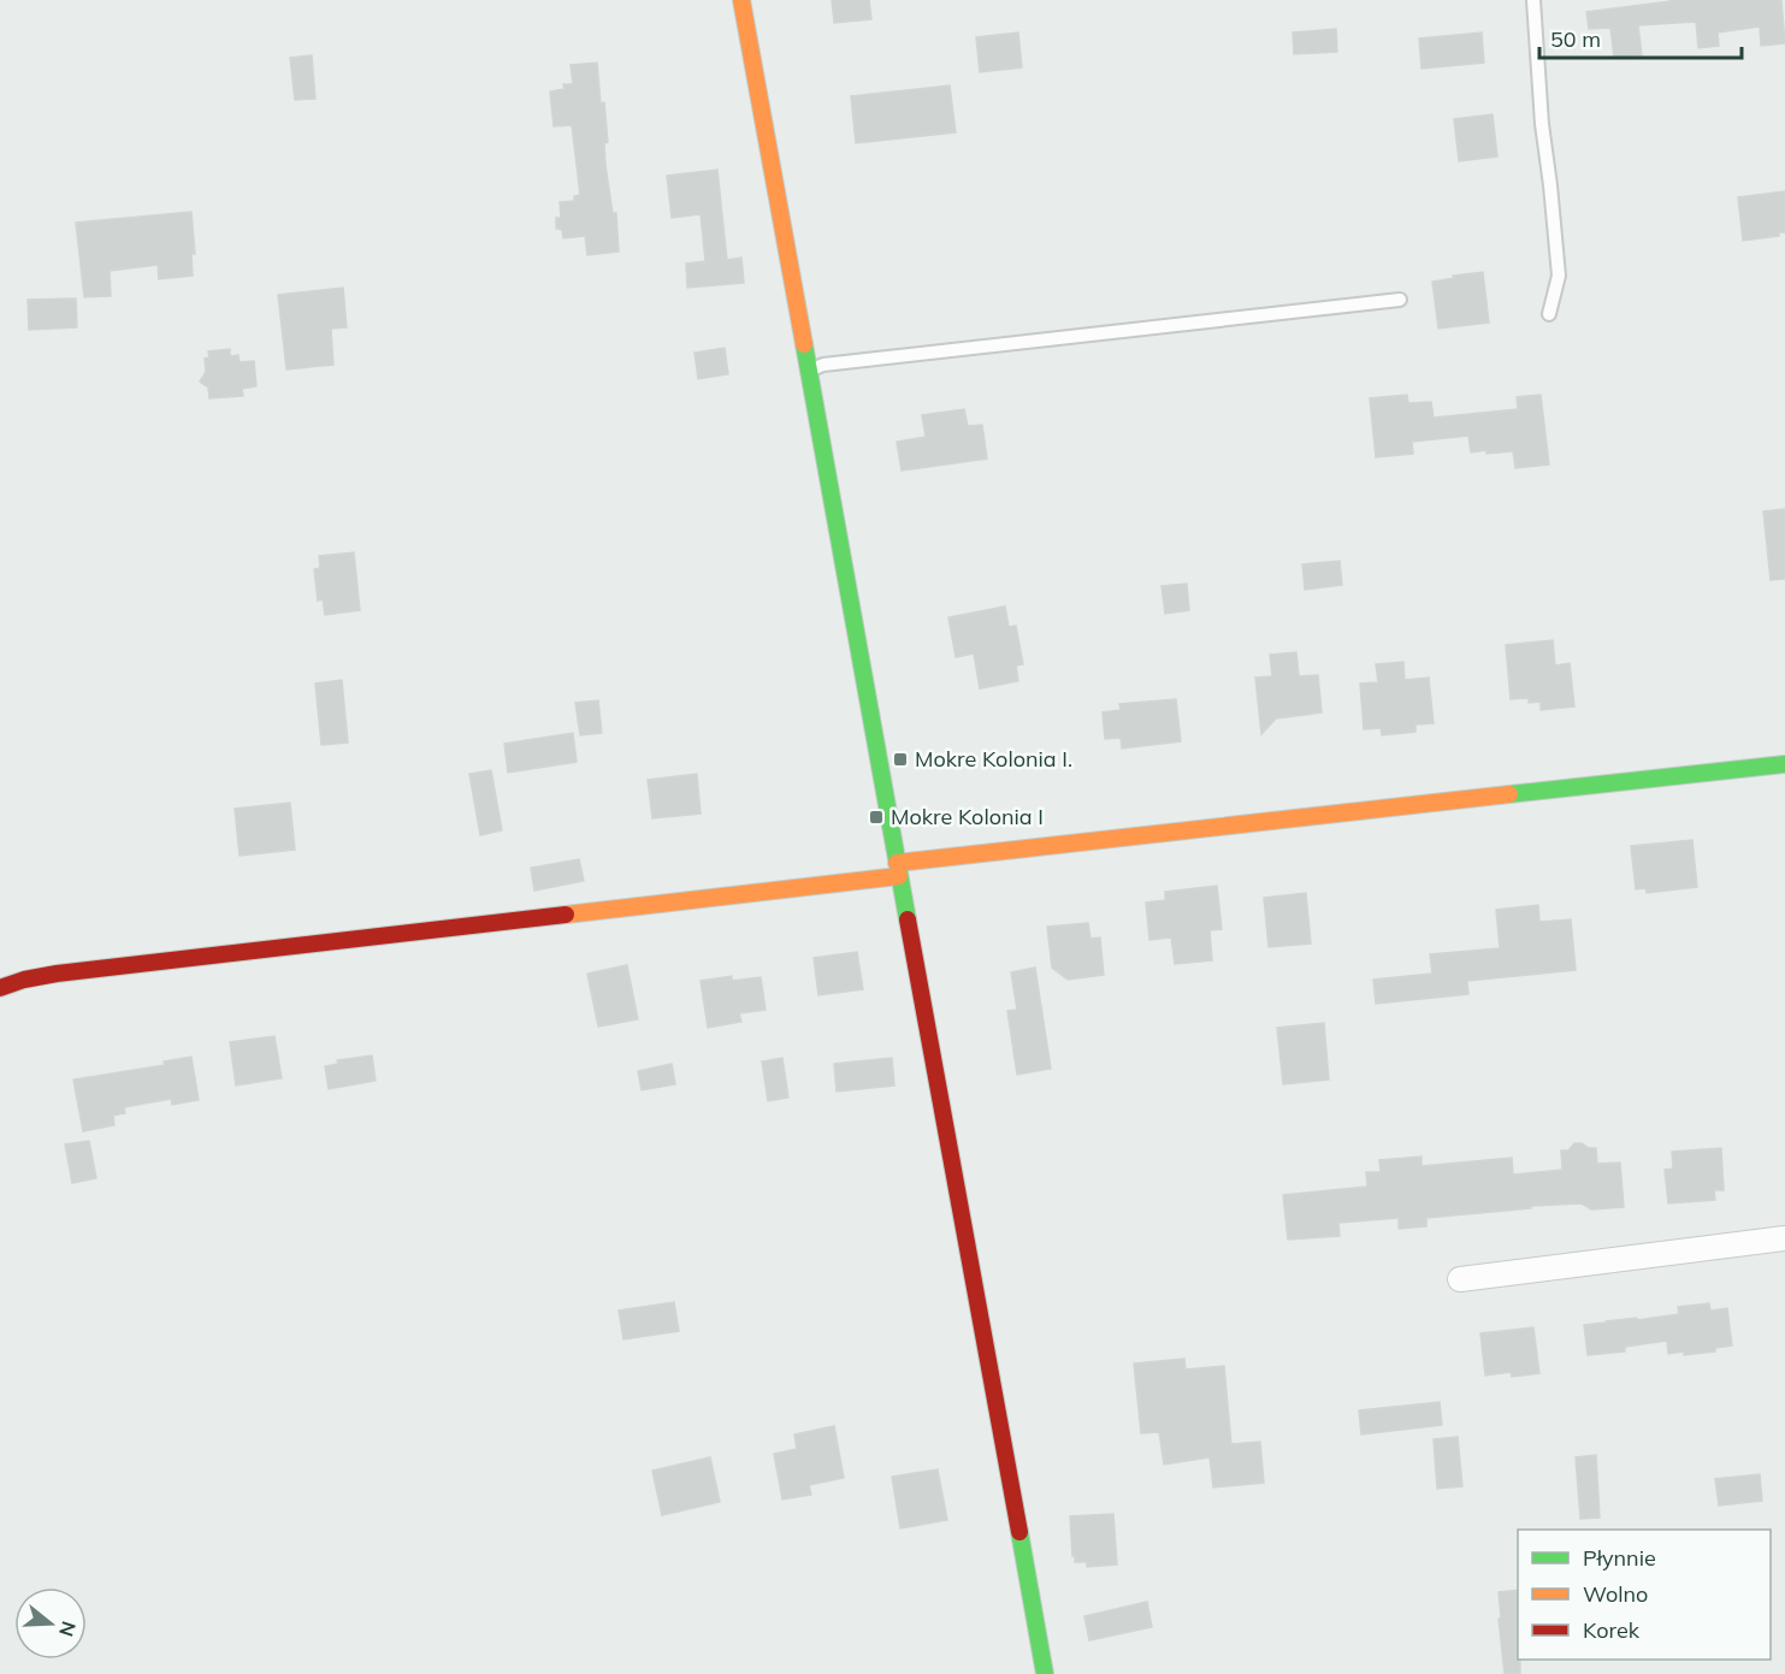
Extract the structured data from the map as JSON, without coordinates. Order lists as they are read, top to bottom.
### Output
{
  "places": {
    "transit": ["Mokre Kolonia I.", "Mokre Kolonia I"]
  },
  "legend": ["Płynnie", "Wolno", "Korek"],
  "scale_bar": "50 m",
  "north": "right"
}
